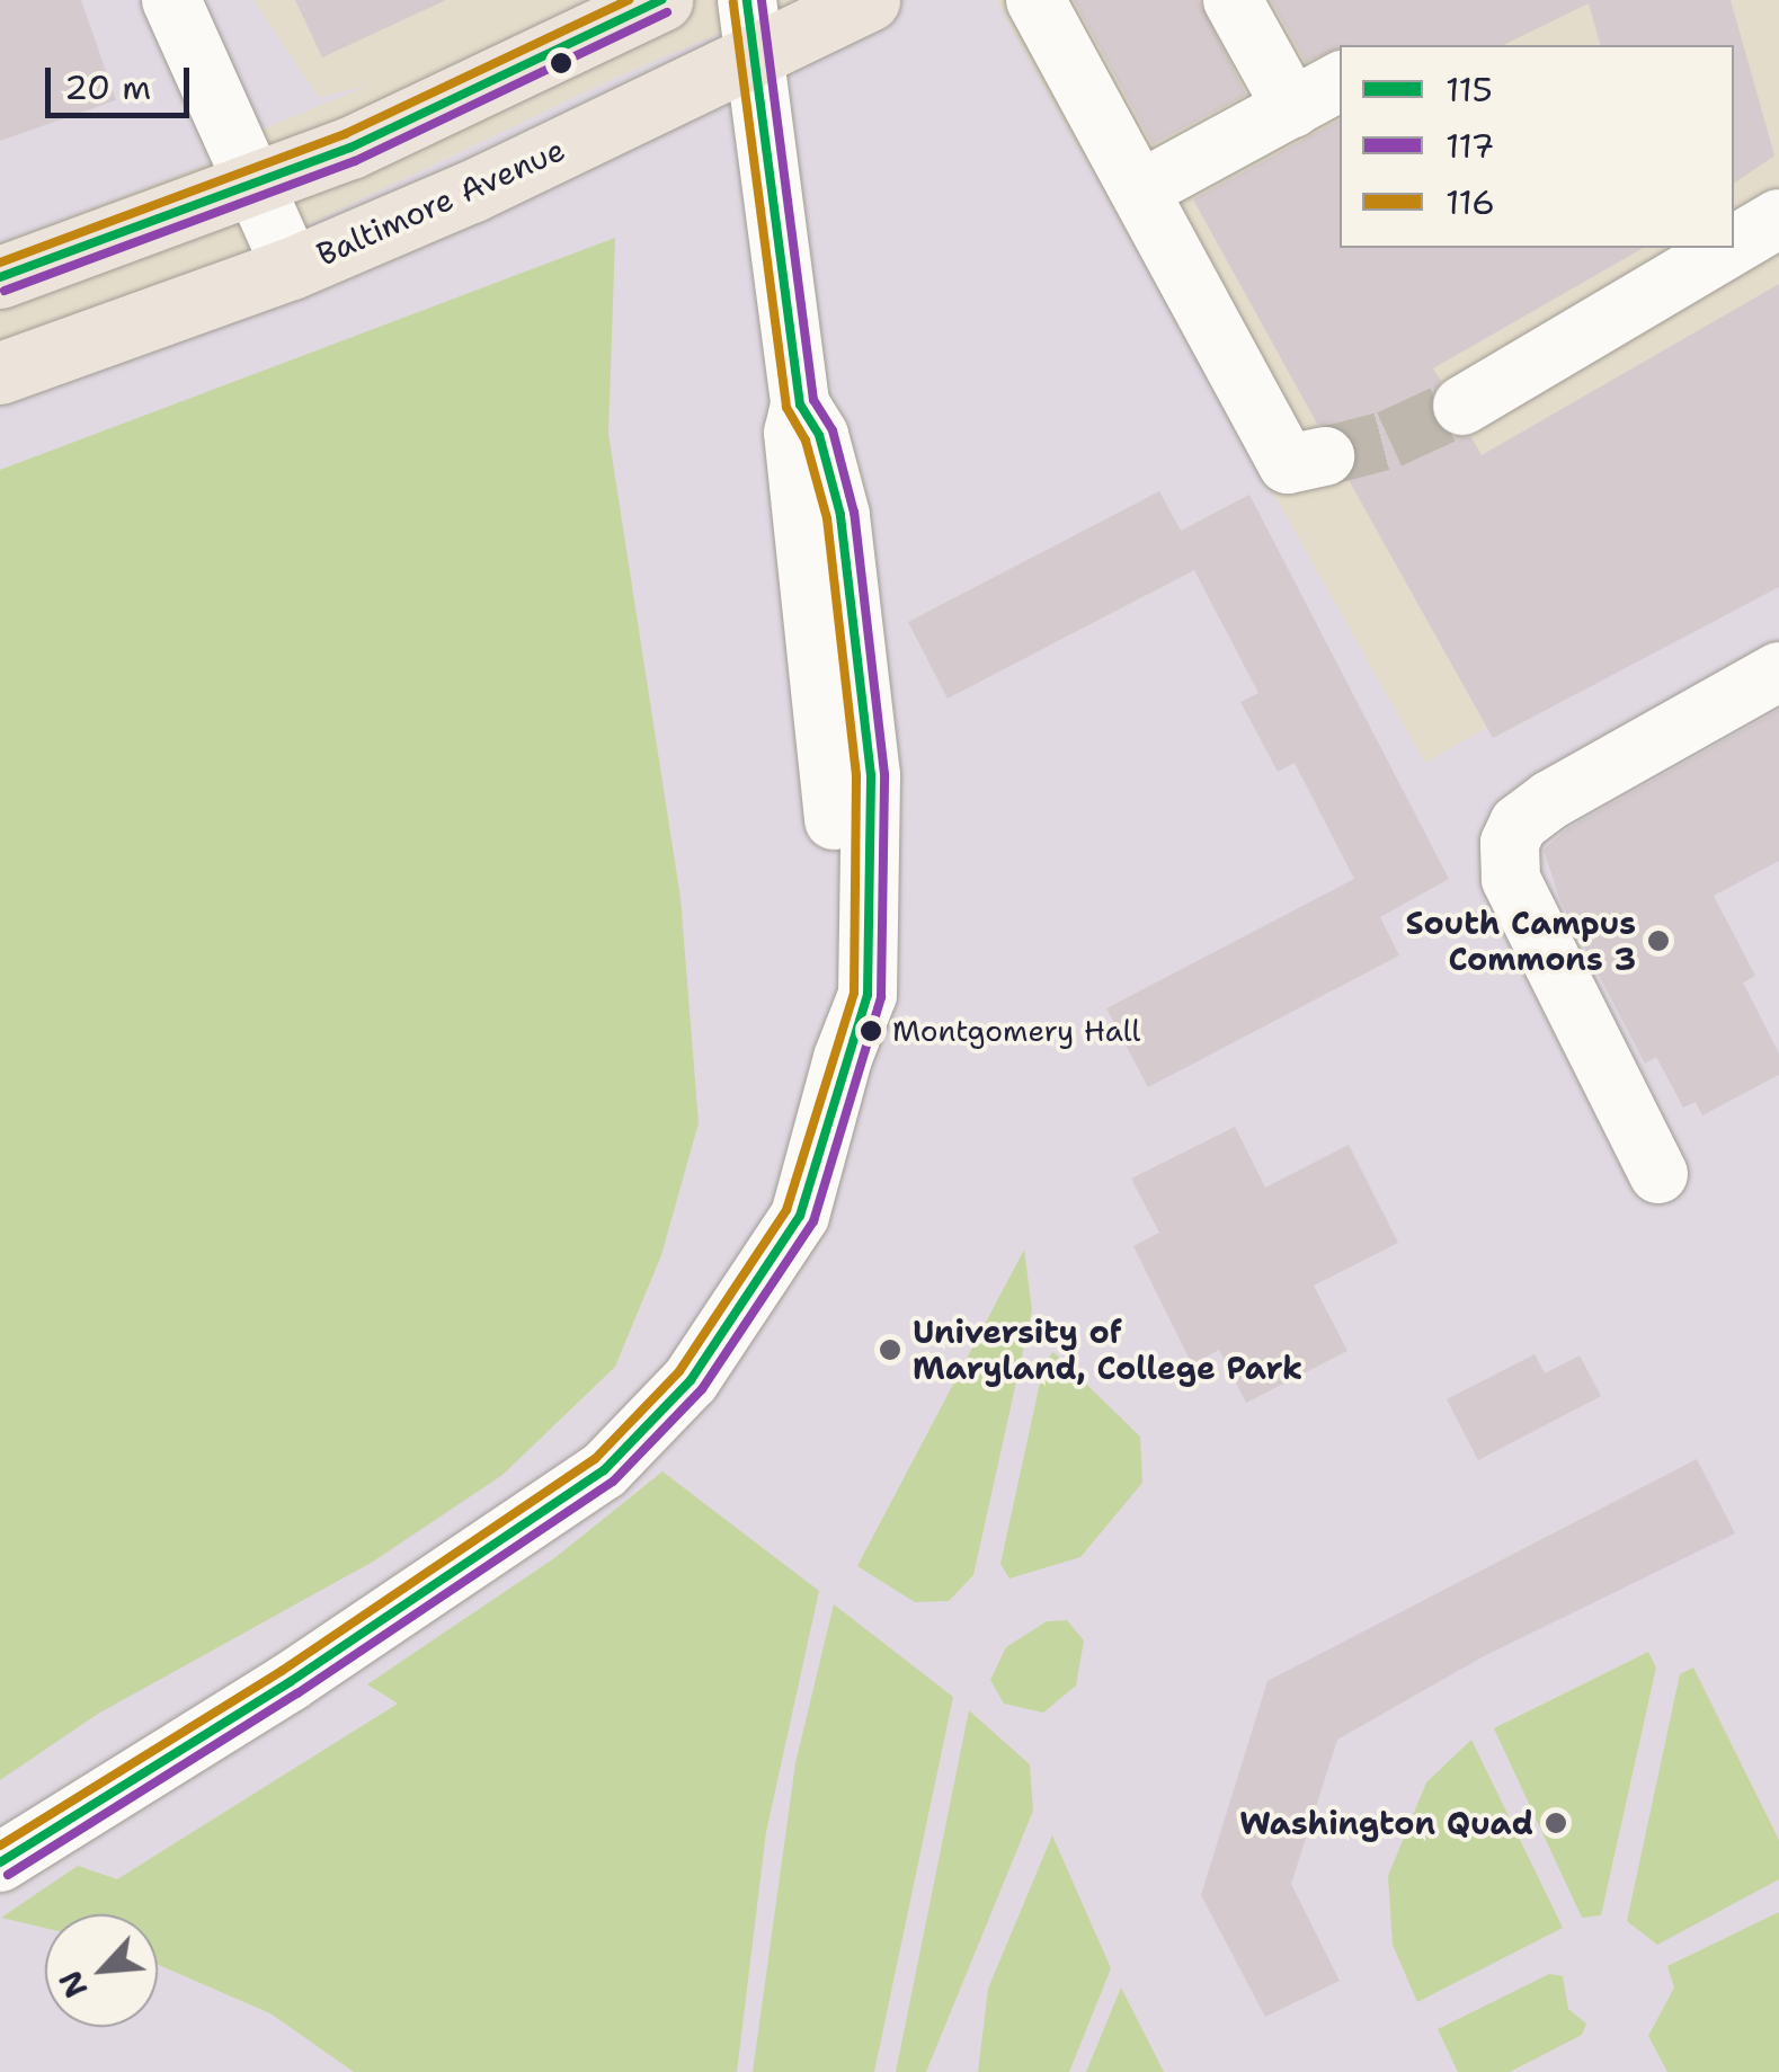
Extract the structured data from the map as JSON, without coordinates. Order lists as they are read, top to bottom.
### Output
{
  "streets": {
    "main road": ["Baltimore Avenue"]
  },
  "places": [
    "South Campus Commons 3",
    "Montgomery Hall",
    "University of Maryland, College Park",
    "Washington Quad"
  ],
  "lines": ["transit line 115", "transit line 117", "transit line 116"],
  "legend": ["115", "117", "116"],
  "scale_bar": "20 m",
  "north": "bottom left"
}
